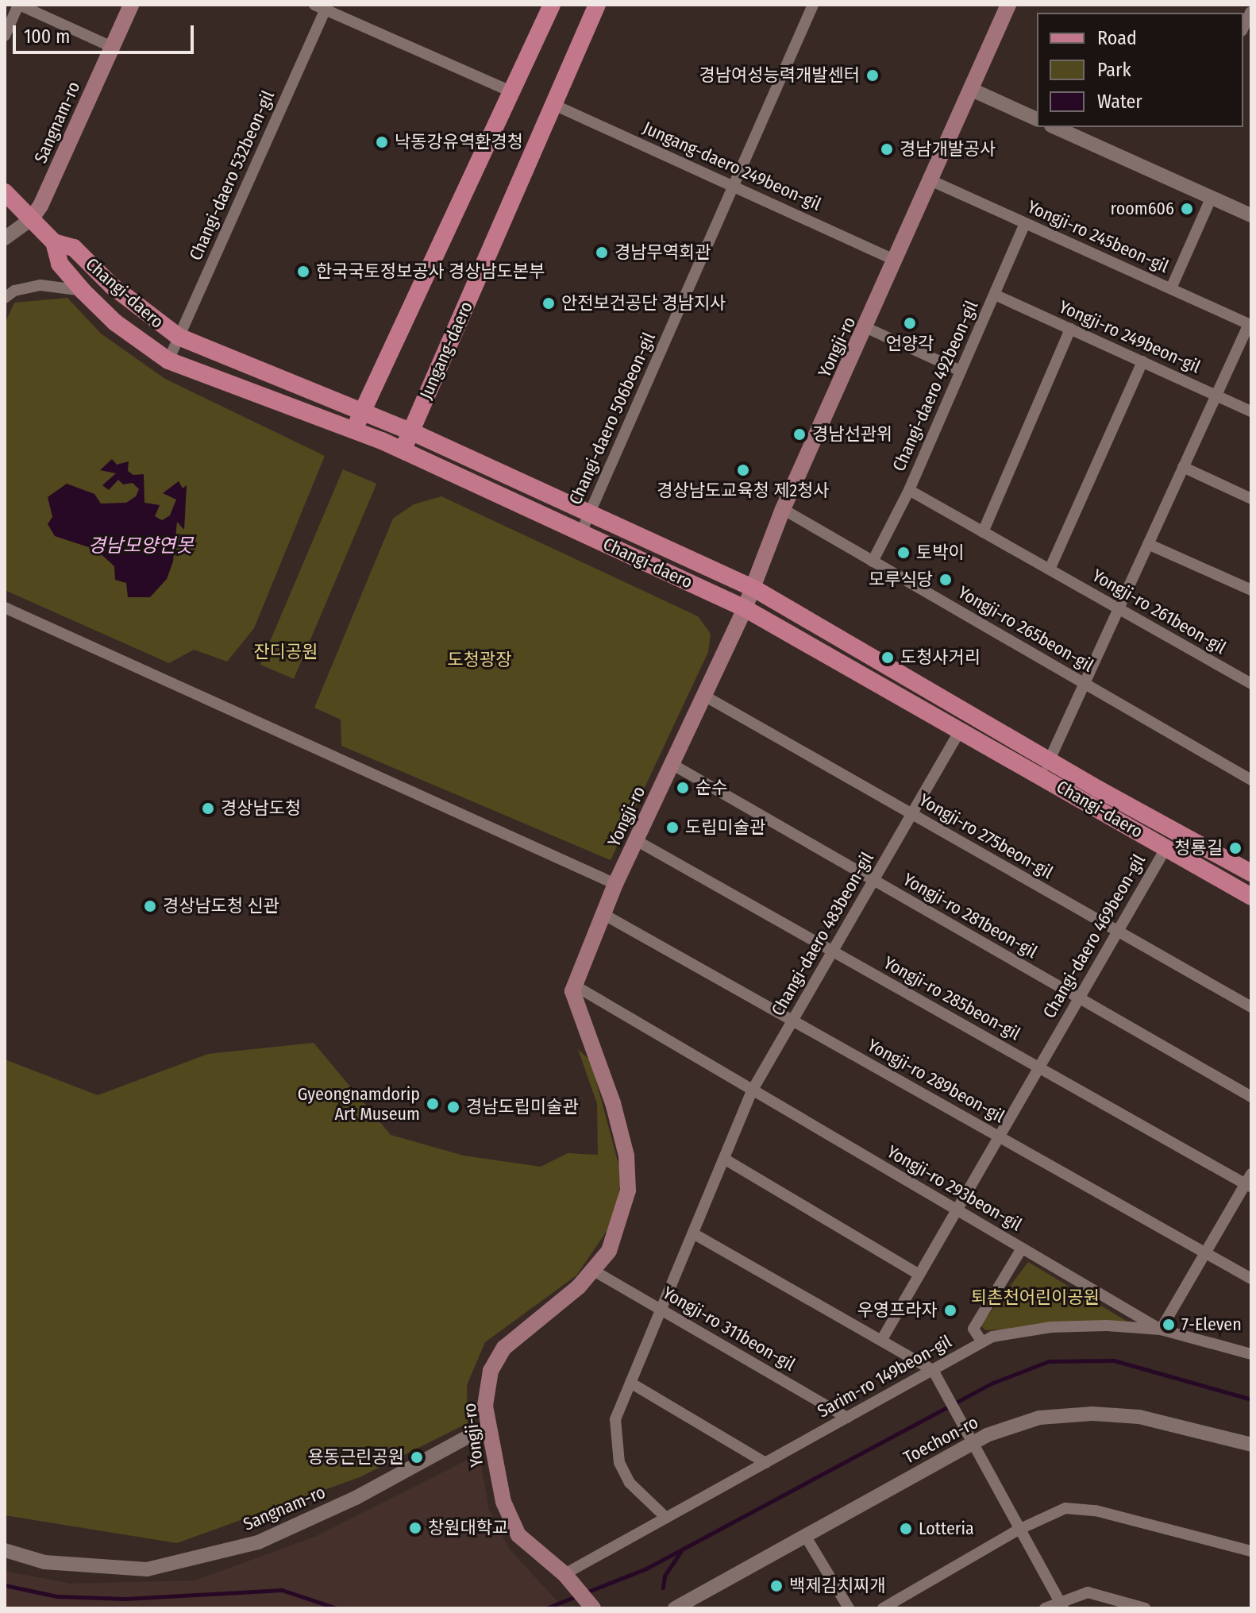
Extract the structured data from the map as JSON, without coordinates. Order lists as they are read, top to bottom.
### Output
{
  "streets": {
    "main road": [
      "Sangnam-ro",
      "Changi-daero",
      "Yongji-ro",
      "Jungang-daero"
    ],
    "street": [
      "Jungang-daero 249beon-gil",
      "Changi-daero 532beon-gil",
      "Yongji-ro 245beon-gil",
      "Yongji-ro 249beon-gil",
      "Changi-daero 492beon-gil",
      "Changi-daero 506beon-gil",
      "Yongji-ro 261beon-gil",
      "Yongji-ro 265beon-gil",
      "Yongji-ro 275beon-gil",
      "Yongji-ro 281beon-gil",
      "Changi-daero 483beon-gil",
      "Changi-daero 469beon-gil",
      "Yongji-ro 285beon-gil",
      "Yongji-ro 289beon-gil",
      "Yongji-ro 293beon-gil",
      "Yongji-ro 311beon-gil",
      "Sarim-ro 149beon-gil",
      "Toechon-ro"
    ]
  },
  "crossings": [
    ["Sangnam-ro", "Changi-daero"],
    ["Sangnam-ro", "Yongji-ro"],
    ["Jungang-daero 249beon-gil", "Yongji-ro"],
    ["Jungang-daero 249beon-gil", "Jungang-daero"],
    ["Jungang-daero 249beon-gil", "Changi-daero 506beon-gil"],
    ["Changi-daero 532beon-gil", "Changi-daero"],
    ["Yongji-ro 245beon-gil", "Yongji-ro"],
    ["Yongji-ro 245beon-gil", "Changi-daero 492beon-gil"],
    ["Changi-daero", "Yongji-ro"],
    ["Changi-daero", "Jungang-daero"],
    ["Changi-daero", "Changi-daero 506beon-gil"],
    ["Changi-daero", "Changi-daero 483beon-gil"],
    ["Changi-daero", "Changi-daero 469beon-gil"],
    ["Yongji-ro 249beon-gil", "Changi-daero 492beon-gil"],
    ["Yongji-ro", "Yongji-ro 265beon-gil"],
    ["Yongji-ro", "Yongji-ro 275beon-gil"],
    ["Yongji-ro", "Yongji-ro 281beon-gil"],
    ["Yongji-ro", "Yongji-ro 285beon-gil"],
    ["Yongji-ro", "Yongji-ro 289beon-gil"],
    ["Yongji-ro", "Yongji-ro 293beon-gil"],
    ["Yongji-ro", "Yongji-ro 311beon-gil"],
    ["Yongji-ro", "Sarim-ro 149beon-gil"],
    ["Changi-daero 492beon-gil", "Yongji-ro 261beon-gil"],
    ["Changi-daero 492beon-gil", "Yongji-ro 265beon-gil"],
    ["Yongji-ro 275beon-gil", "Changi-daero 483beon-gil"],
    ["Yongji-ro 275beon-gil", "Changi-daero 469beon-gil"],
    ["Yongji-ro 281beon-gil", "Changi-daero 483beon-gil"],
    ["Yongji-ro 281beon-gil", "Changi-daero 469beon-gil"],
    ["Changi-daero 483beon-gil", "Yongji-ro 285beon-gil"],
    ["Changi-daero 483beon-gil", "Yongji-ro 289beon-gil"],
    ["Changi-daero 483beon-gil", "Yongji-ro 293beon-gil"],
    ["Changi-daero 483beon-gil", "Yongji-ro 311beon-gil"],
    ["Changi-daero 483beon-gil", "Sarim-ro 149beon-gil"],
    ["Changi-daero 469beon-gil", "Yongji-ro 285beon-gil"],
    ["Changi-daero 469beon-gil", "Yongji-ro 289beon-gil"],
    ["Changi-daero 469beon-gil", "Yongji-ro 293beon-gil"],
    ["Yongji-ro 293beon-gil", "Sarim-ro 149beon-gil"],
    ["Yongji-ro 311beon-gil", "Sarim-ro 149beon-gil"]
  ],
  "water": ["경남모양연못"],
  "parks": ["잔디공원", "도청광장", "퇴촌천어린이공원"],
  "places": [
    "경남여성능력개발센터",
    "낙동강유역환경청",
    "경남개발공사",
    "room606",
    "경남무역회관",
    "한국국토정보공사 경상남도본부",
    "안전보건공단 경남지사",
    "언양각",
    "경남선관위",
    "경상남도교육청 제2청사",
    "토박이",
    "모루식당",
    "도청사거리",
    "순수",
    "경상남도청",
    "도립미술관",
    "청룡길",
    "경상남도청 신관",
    "Gyeongnamdorip Art Museum",
    "경남도립미술관",
    "우영프라자",
    "7-Eleven",
    "용동근린공원",
    "창원대학교",
    "Lotteria",
    "백제김치찌개"
  ],
  "legend": ["Road", "Park", "Water"],
  "scale_bar": "100 m"
}
